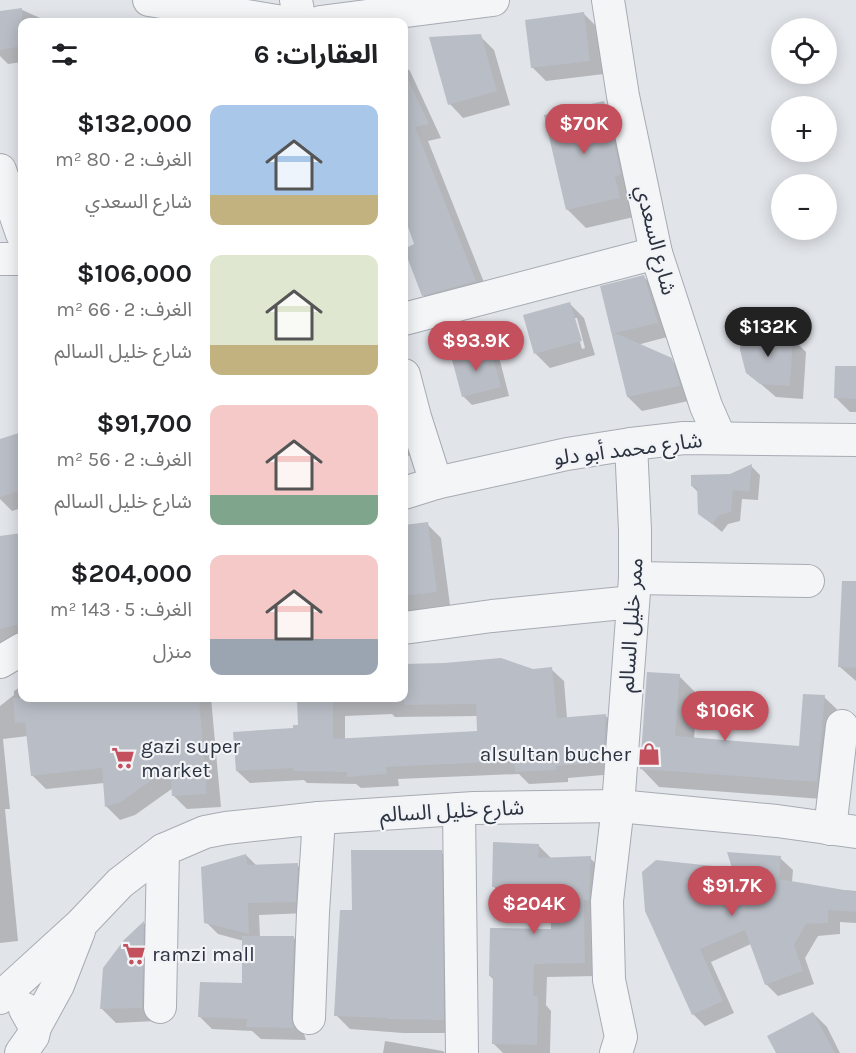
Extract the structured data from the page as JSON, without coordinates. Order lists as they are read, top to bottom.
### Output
{
  "streets": {
    "street": [
      "شارع السعدي",
      "شارع محمد أبو دلو",
      "ممر خليل السالم",
      "شارع خليل السالم"
    ]
  },
  "crossings": [
    ["شارع السعدي", "شارع محمد أبو دلو"],
    ["شارع محمد أبو دلو", "ممر خليل السالم"],
    ["ممر خليل السالم", "شارع خليل السالم"]
  ],
  "places": {
    "shop": ["alsultan bucher"],
    "supermarket": ["gazi super market", "ramzi mall"]
  },
  "page": {
    "map_buttons": ["+", "−"],
    "heading": "العقارات: 6",
    "list": [
      {
        "name": "$132,000",
        "note": "الغرف: 2 · 80 m² · شارع السعدي"
      },
      {
        "name": "$106,000",
        "note": "الغرف: 2 · 66 m² · شارع خليل السالم"
      },
      {
        "name": "$91,700",
        "note": "الغرف: 2 · 56 m² · شارع خليل السالم"
      },
      {
        "name": "$204,000",
        "note": "الغرف: 5 · 143 m² · منزل"
      }
    ],
    "price": [
      "$70K",
      "$132K",
      "$93.9K",
      "$106K",
      "$91.7K",
      "$204K"
    ]
  }
}
